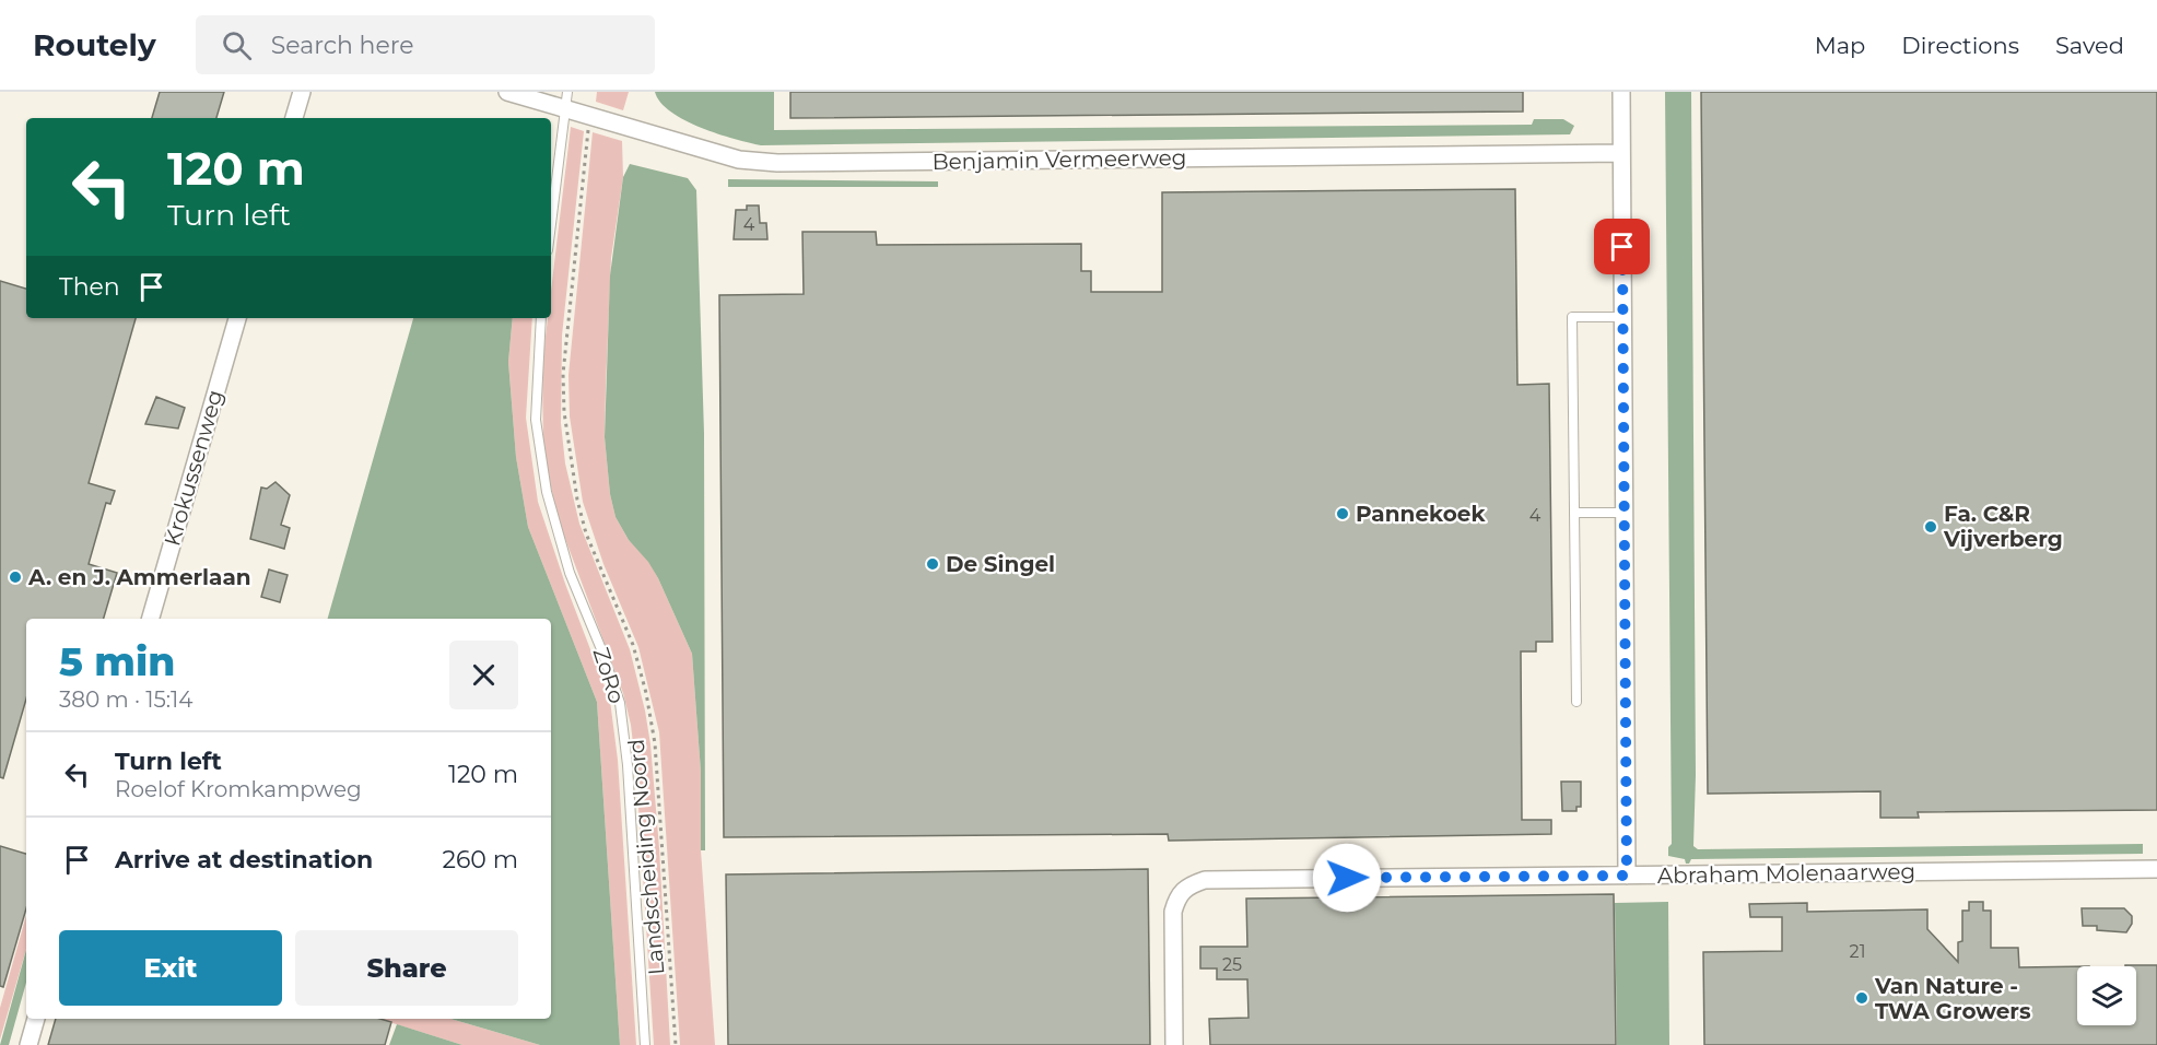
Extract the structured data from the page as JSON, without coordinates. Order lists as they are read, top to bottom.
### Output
{
  "streets": {
    "street": ["Benjamin Vermeerweg", "Krokussenweg", "Abraham Molenaarweg"],
    "lane": ["ZoRo"],
    "path": ["Landscheiding Noord"]
  },
  "crossings": [
    ["Benjamin Vermeerweg", "Landscheiding Noord"]
  ],
  "places": [
    "Pannekoek",
    "Fa. C&R Vijverberg",
    "De Singel",
    "A. en J. Ammerlaan",
    "Van Nature - TWA Growers"
  ],
  "house_numbers": [
    "4",
    "4",
    "21",
    "25"
  ],
  "page": {
    "header": "Routely",
    "search": "Search here",
    "nav": ["Map", "Directions", "Saved"],
    "turn": ["120 m", "Turn left"],
    "then": "Then",
    "heading": ["5 min", "380 m · 15:14"],
    "list": [
      {
        "name": "Turn left",
        "note": "Roelof Kromkampweg",
        "value": "120 m"
      },
      {
        "name": "Arrive at destination",
        "value": "260 m"
      }
    ],
    "buttons": ["Exit", "Share"]
  }
}
